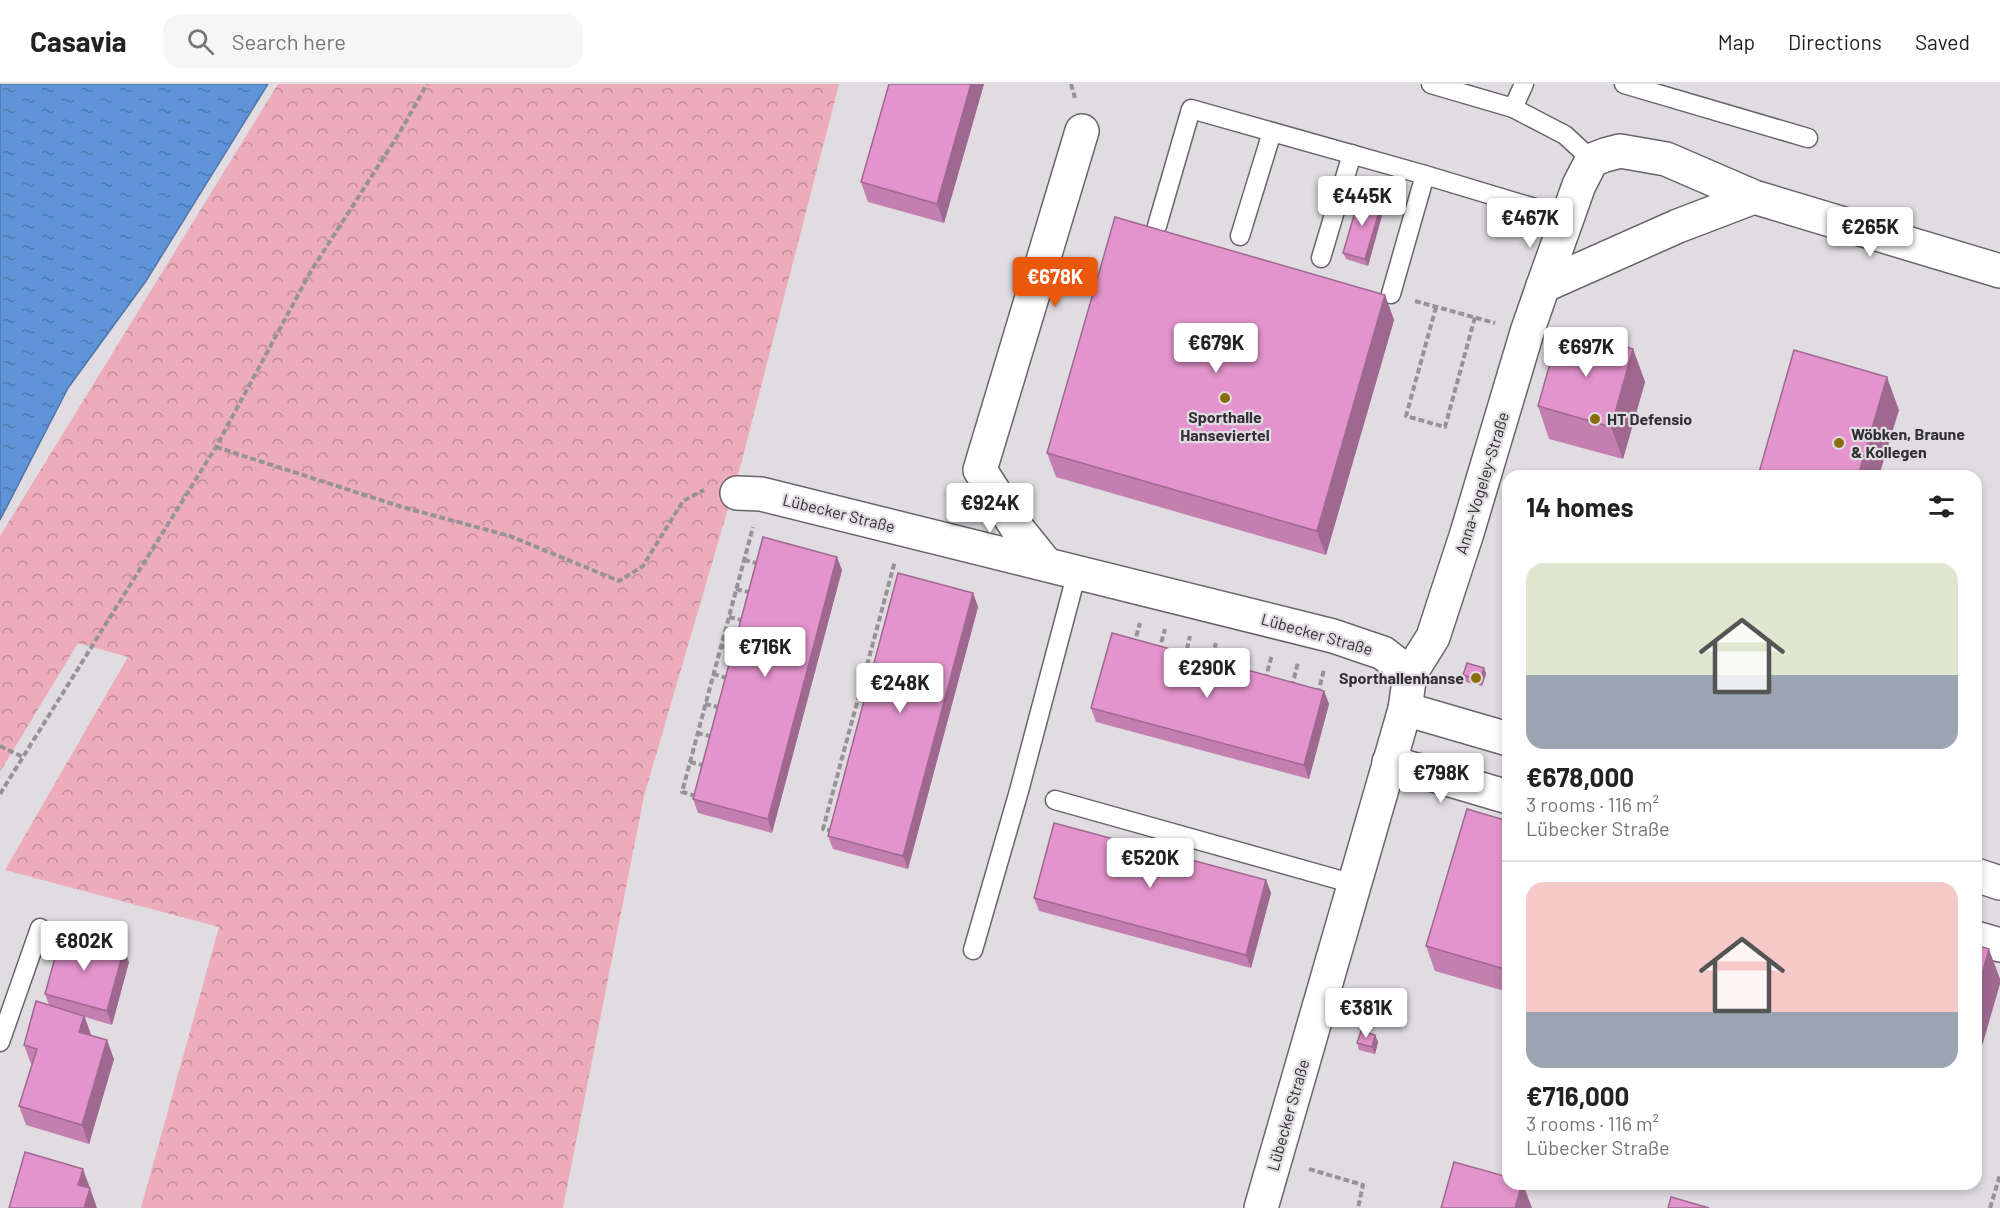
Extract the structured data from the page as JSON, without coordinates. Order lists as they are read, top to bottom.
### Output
{
  "streets": {
    "street": ["Anna-Vogeley-Straße", "Lübecker Straße"]
  },
  "crossings": [
    ["Anna-Vogeley-Straße", "Lübecker Straße"]
  ],
  "places": [
    "Sporthalle Hanseviertel",
    "HT Defensio",
    "Wöbken, Braune & Kollegen",
    "Sporthallenhanse"
  ],
  "page": {
    "header": "Casavia",
    "search": "Search here",
    "nav": ["Map", "Directions", "Saved"],
    "price": [
      "€445K",
      "€467K",
      "€265K",
      "€678K",
      "€679K",
      "€697K",
      "€924K",
      "€716K",
      "€290K",
      "€248K",
      "€798K",
      "€520K",
      "€802K",
      "€381K"
    ],
    "heading": "14 homes",
    "list": [
      {
        "name": "€678,000",
        "note": "3 rooms · 116 m² · Lübecker Straße"
      },
      {
        "name": "€716,000",
        "note": "3 rooms · 116 m² · Lübecker Straße"
      }
    ]
  }
}
